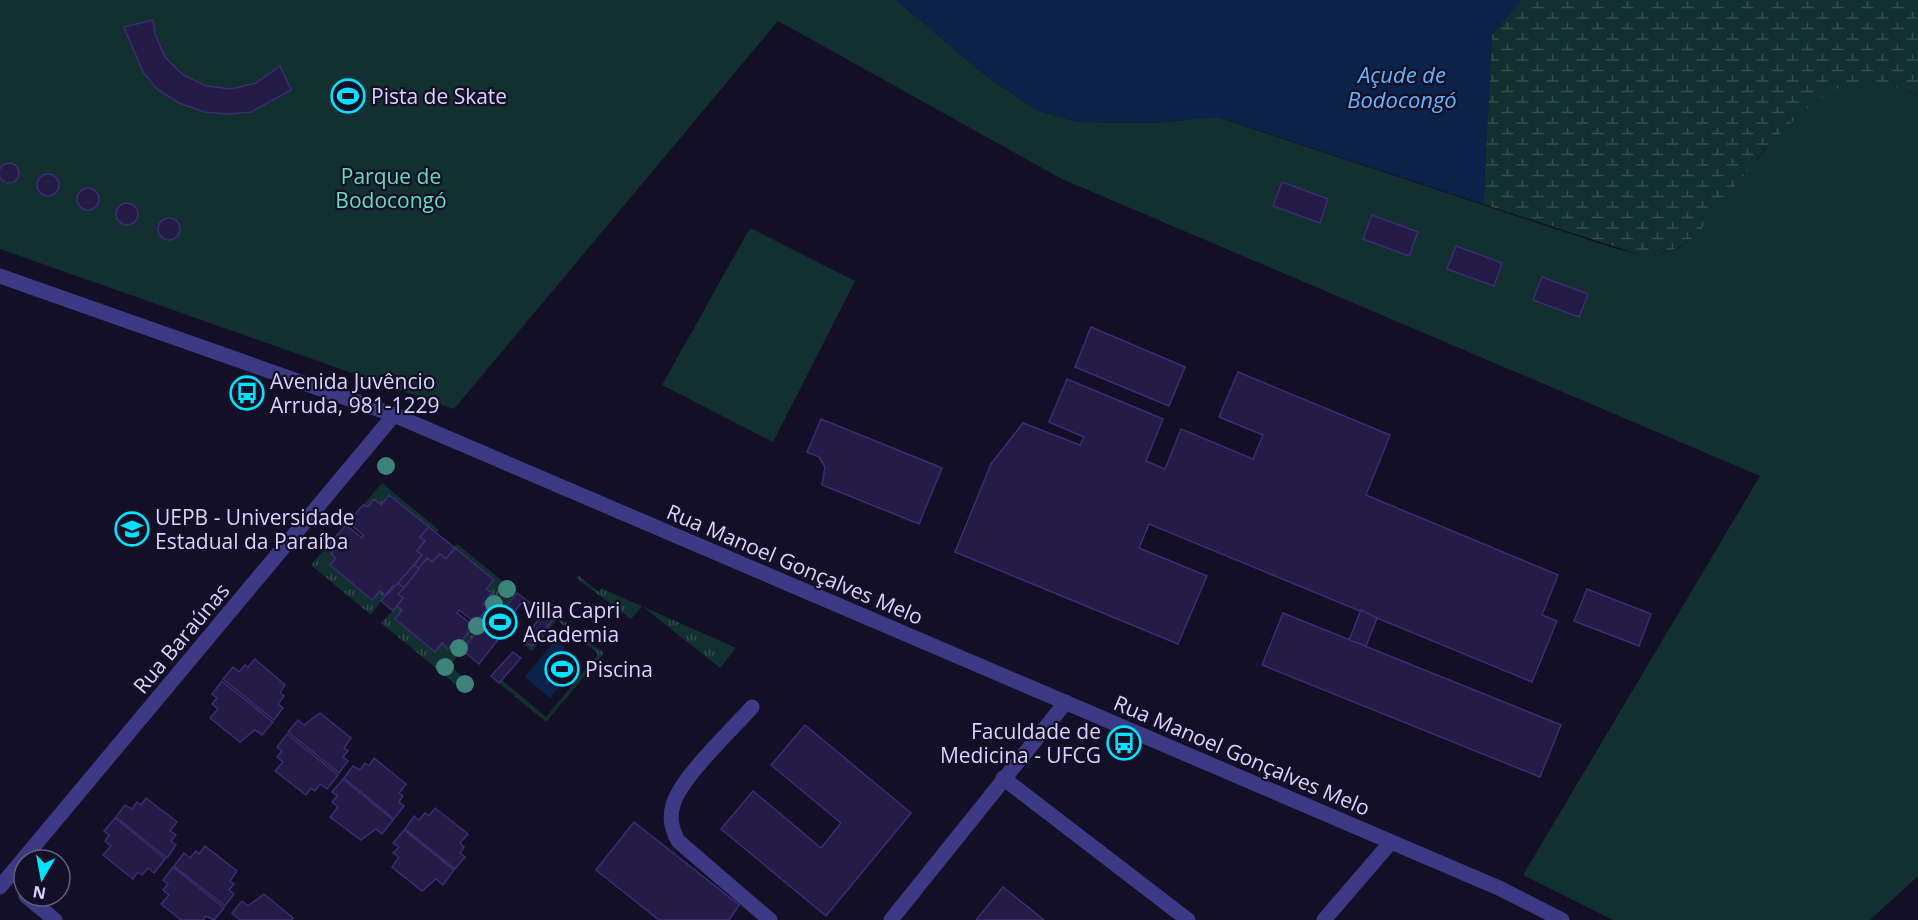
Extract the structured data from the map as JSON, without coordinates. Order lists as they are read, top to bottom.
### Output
{
  "streets": {
    "street": ["Rua Manoel Gonçalves Melo", "Rua Baraúnas"]
  },
  "crossings": [
    ["Rua Manoel Gonçalves Melo", "Rua Baraúnas"]
  ],
  "water": ["Açude de Bodocongó"],
  "parks": ["Parque de Bodocongó"],
  "places": {
    "sports": ["Pista de Skate", "Villa Capri Academia", "Piscina"],
    "bus stop": ["Avenida Juvêncio Arruda, 981-1229", "Faculdade de Medicina - UFCG"],
    "school or university": ["UEPB - Universidade Estadual da Paraíba"]
  },
  "north": "bottom"
}
